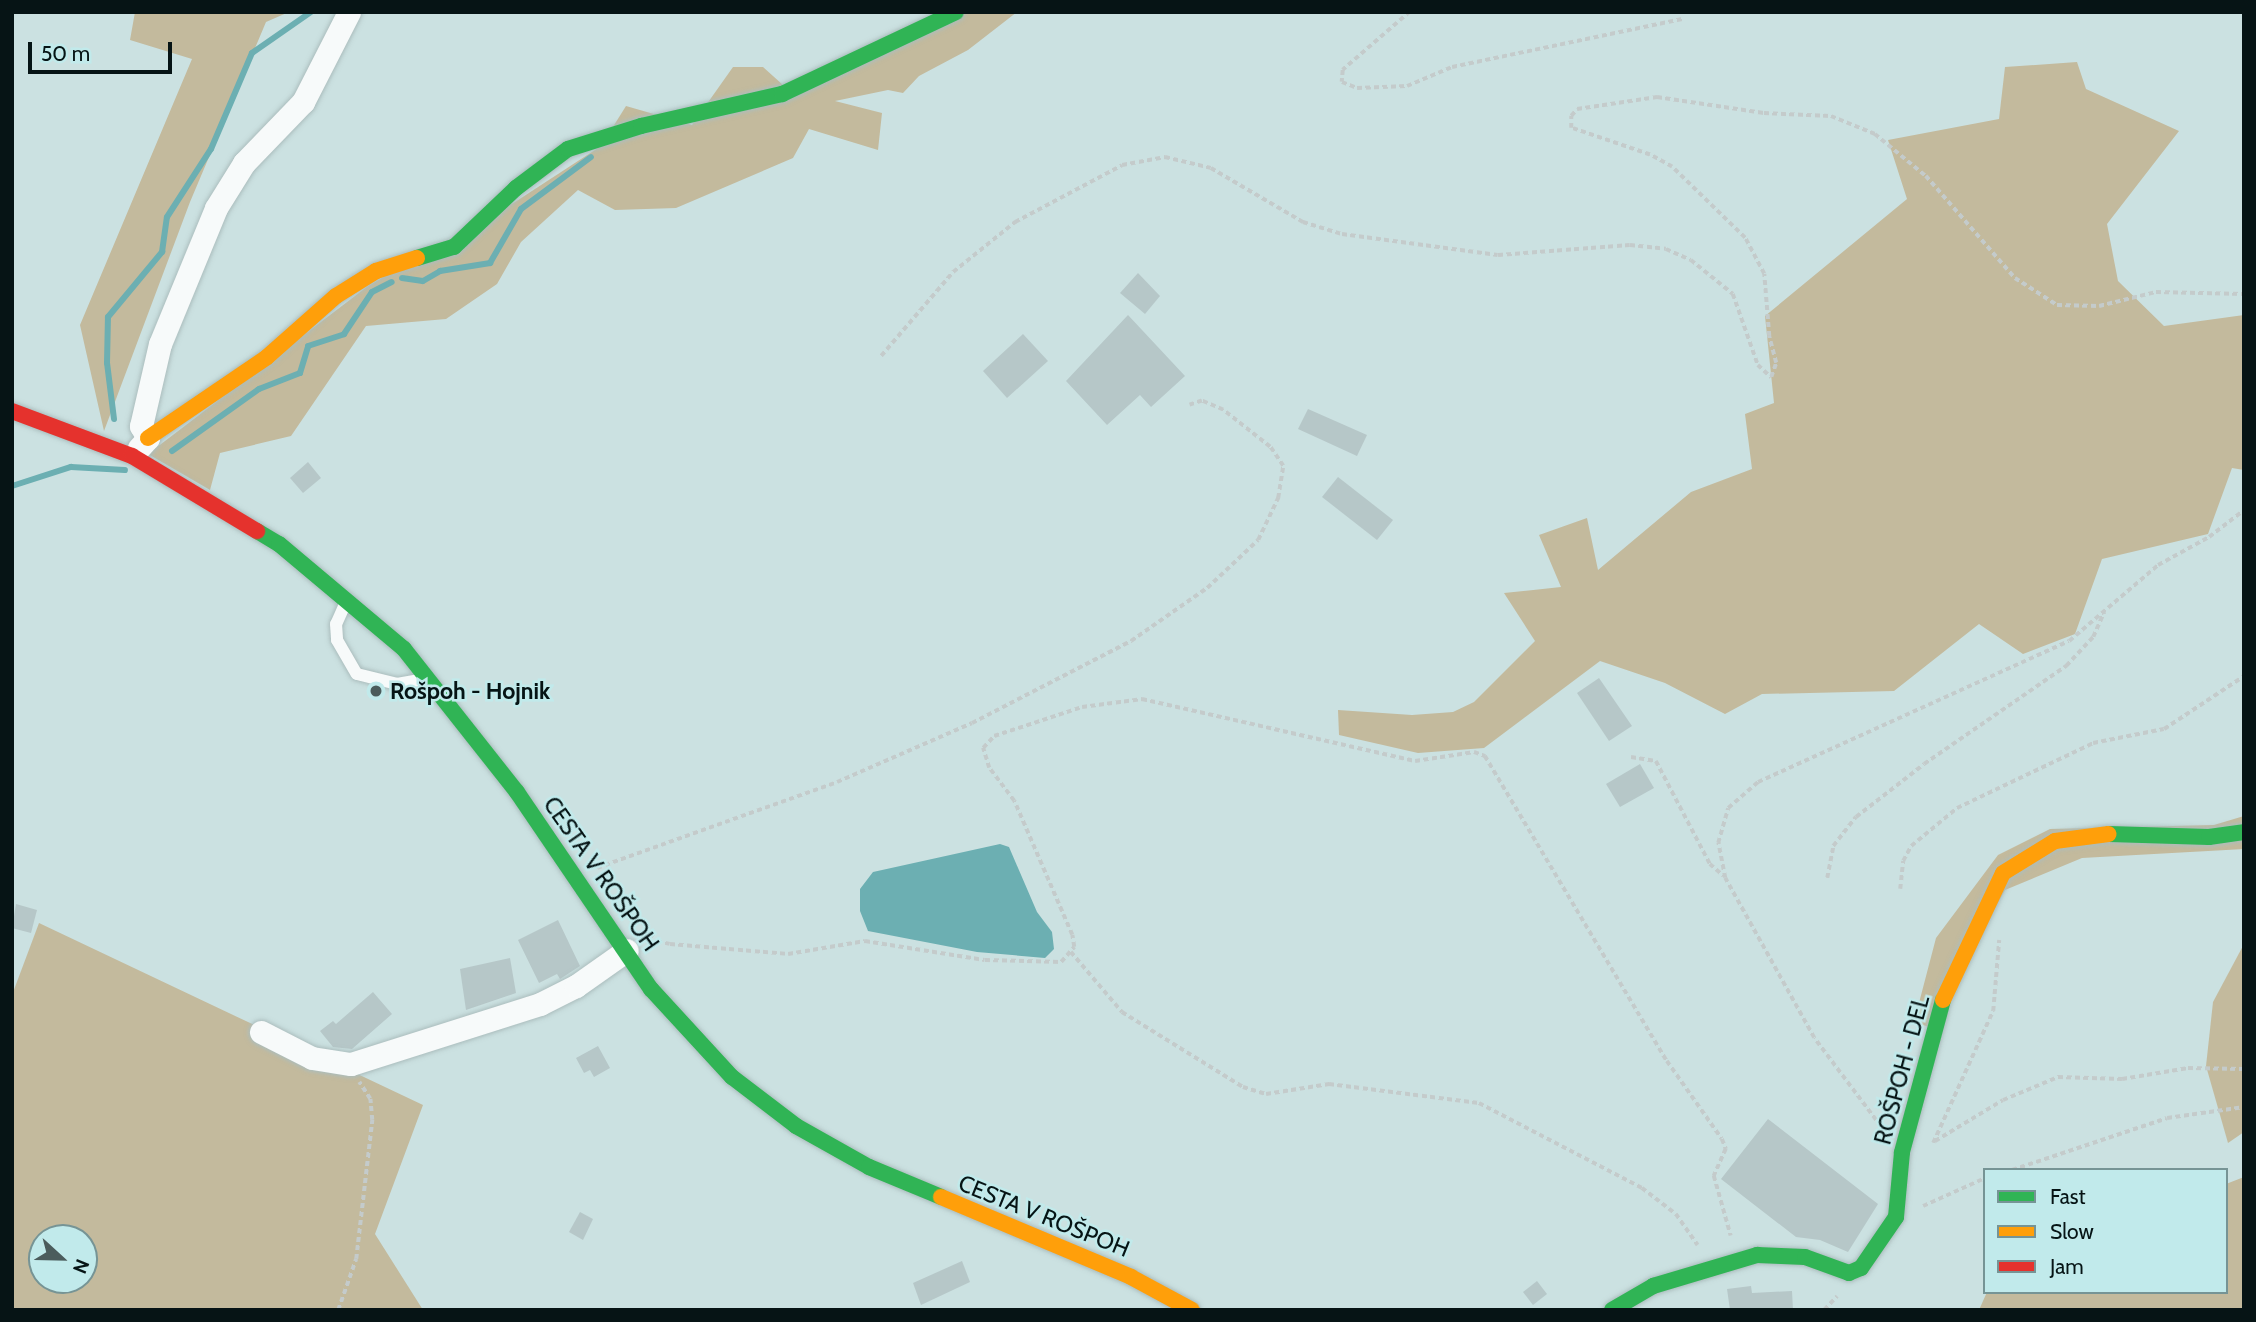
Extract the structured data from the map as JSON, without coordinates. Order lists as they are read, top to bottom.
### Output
{
  "streets": {
    "street": ["CESTA V ROŠPOH", "ROŠPOH - DEL"]
  },
  "places": ["Rošpoh - Hojnik"],
  "legend": ["Fast", "Slow", "Jam"],
  "scale_bar": "50 m",
  "north": "right"
}
